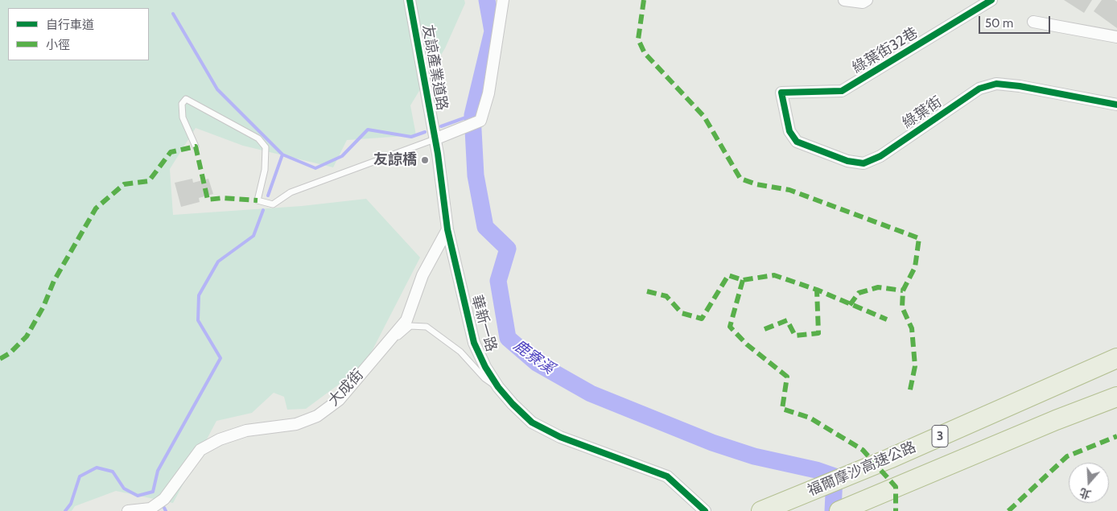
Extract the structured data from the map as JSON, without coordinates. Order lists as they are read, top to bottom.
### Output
{
  "streets": {
    "highway": ["3", "福爾摩沙高速公路"],
    "street": [
      "綠葉街32巷",
      "友諒產業道路",
      "綠葉街",
      "華新一路",
      "大成街"
    ]
  },
  "crossings": [
    ["綠葉街32巷", "綠葉街"],
    ["友諒產業道路", "華新一路"],
    ["華新一路", "大成街"]
  ],
  "water": ["鹿寮溪"],
  "places": ["友諒橋"],
  "legend": ["自行車道", "小徑"],
  "scale_bar": "50 m",
  "north": "bottom"
}
